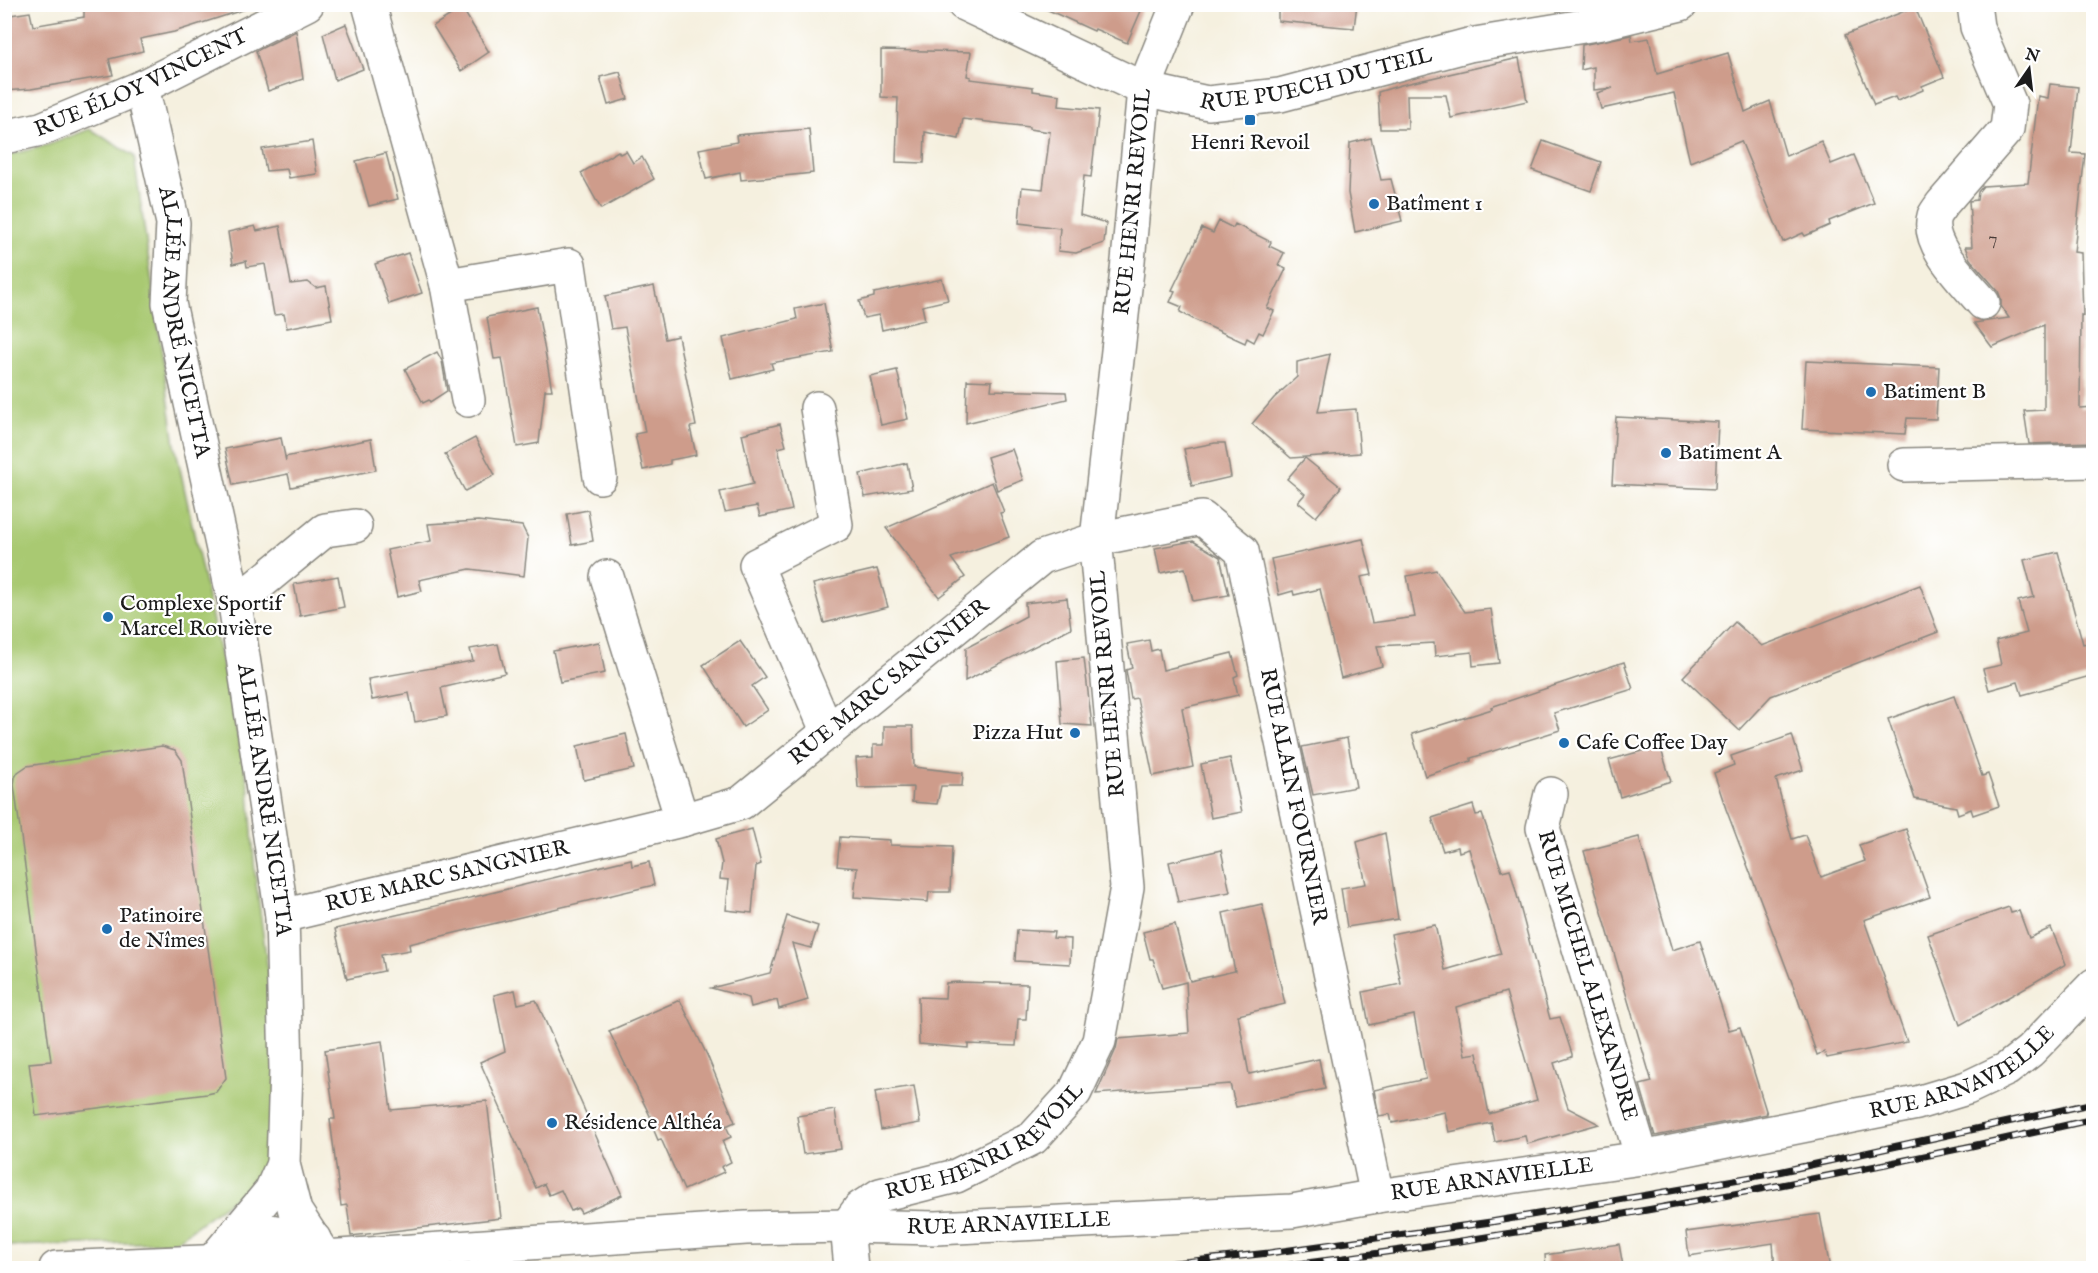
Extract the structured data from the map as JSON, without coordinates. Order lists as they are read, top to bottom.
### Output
{
  "streets": {
    "street": [
      "RUE PUECH DU TEIL",
      "RUE ÉLOY VINCENT",
      "RUE HENRI REVOIL",
      "ALLÉE ANDRÉ NICETTA",
      "RUE MARC SANGNIER",
      "RUE ALAIN FOURNIER",
      "RUE MICHEL ALEXANDRE",
      "RUE ARNAVIELLE"
    ]
  },
  "crossings": [
    ["RUE PUECH DU TEIL", "RUE HENRI REVOIL"],
    ["RUE ÉLOY VINCENT", "ALLÉE ANDRÉ NICETTA"],
    ["RUE HENRI REVOIL", "RUE MARC SANGNIER"],
    ["RUE HENRI REVOIL", "RUE ALAIN FOURNIER"],
    ["RUE HENRI REVOIL", "RUE ARNAVIELLE"],
    ["ALLÉE ANDRÉ NICETTA", "RUE MARC SANGNIER"],
    ["ALLÉE ANDRÉ NICETTA", "RUE ARNAVIELLE"],
    ["RUE MARC SANGNIER", "RUE ALAIN FOURNIER"],
    ["RUE ALAIN FOURNIER", "RUE ARNAVIELLE"],
    ["RUE MICHEL ALEXANDRE", "RUE ARNAVIELLE"]
  ],
  "places": {
    "transit": ["Henri Revoil"],
    "other": [
      "Batîment 1",
      "Batiment B",
      "Batiment A",
      "Complexe Sportif Marcel Rouvière",
      "Pizza Hut",
      "Cafe Coffee Day",
      "Patinoire de Nîmes",
      "Résidence Althéa"
    ]
  },
  "house_numbers": ["7"],
  "north": "top"
}
